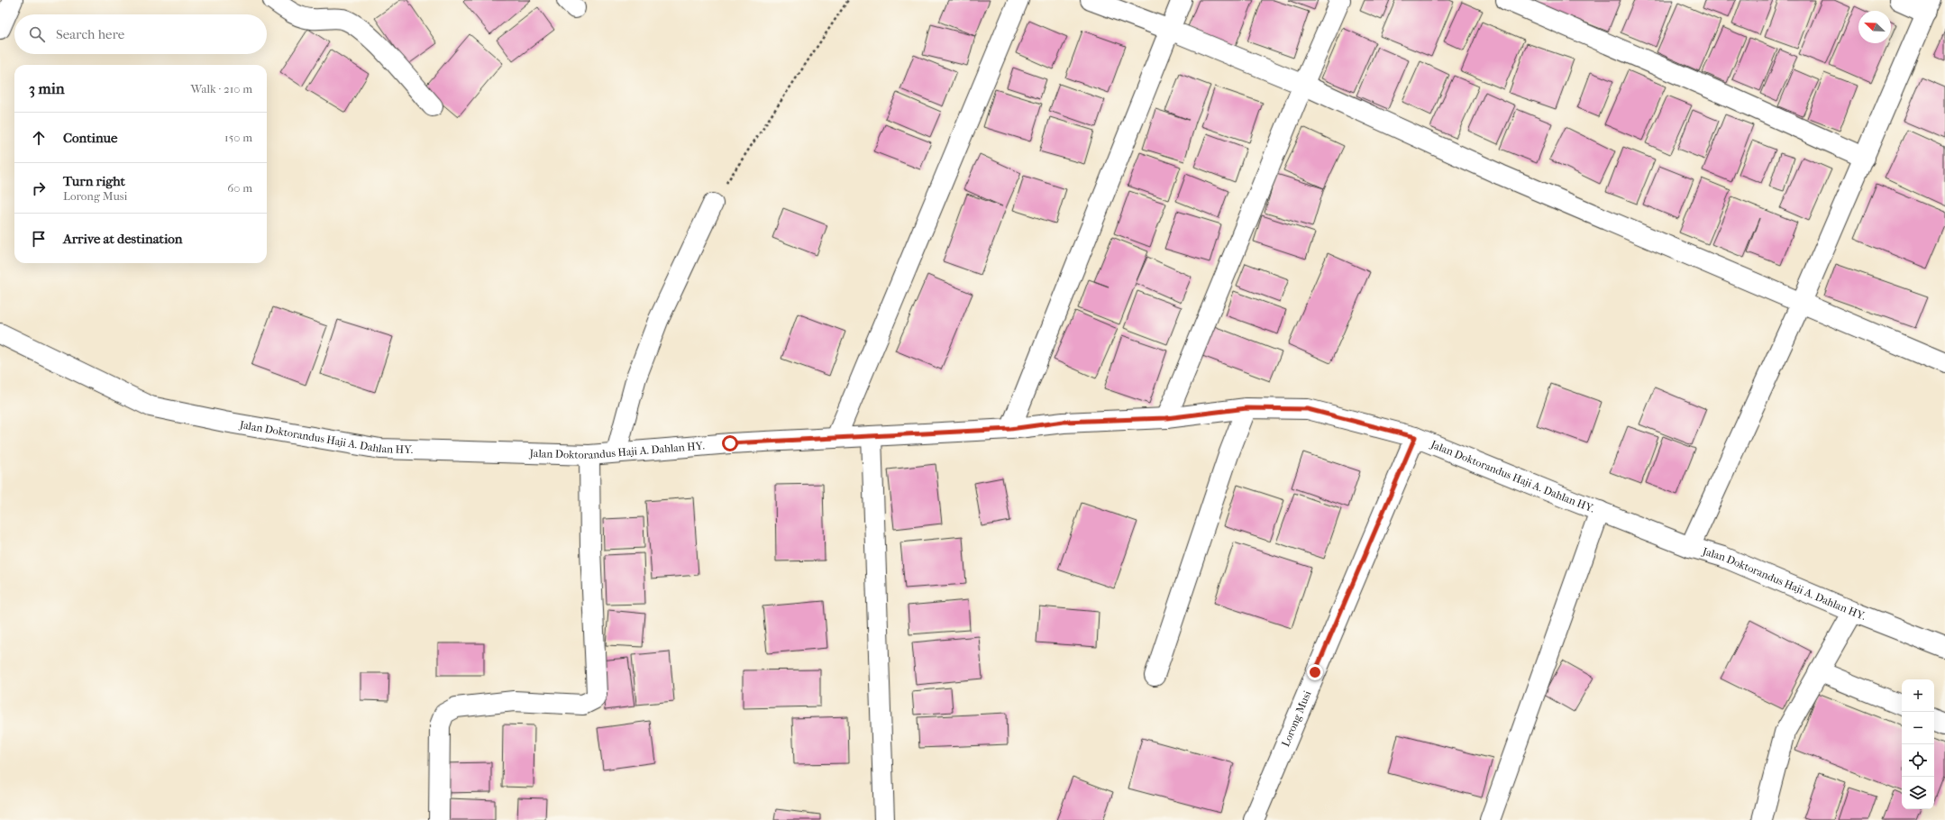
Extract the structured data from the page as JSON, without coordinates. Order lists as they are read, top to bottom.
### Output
{
  "streets": {
    "street": ["Jalan Doktorandus Haji A. Dahlan HY.", "Lorong Musi"]
  },
  "crossings": [
    ["Jalan Doktorandus Haji A. Dahlan HY.", "Lorong Musi"]
  ],
  "north": "top left",
  "page": {
    "search": "Search here",
    "heading": ["3 min", "Walk · 210 m"],
    "list": [
      ["Continue", "150 m"],
      ["Turn right", "Lorong Musi", "60 m"],
      "Arrive at destination"
    ],
    "map_buttons": ["+", "−"]
  }
}
